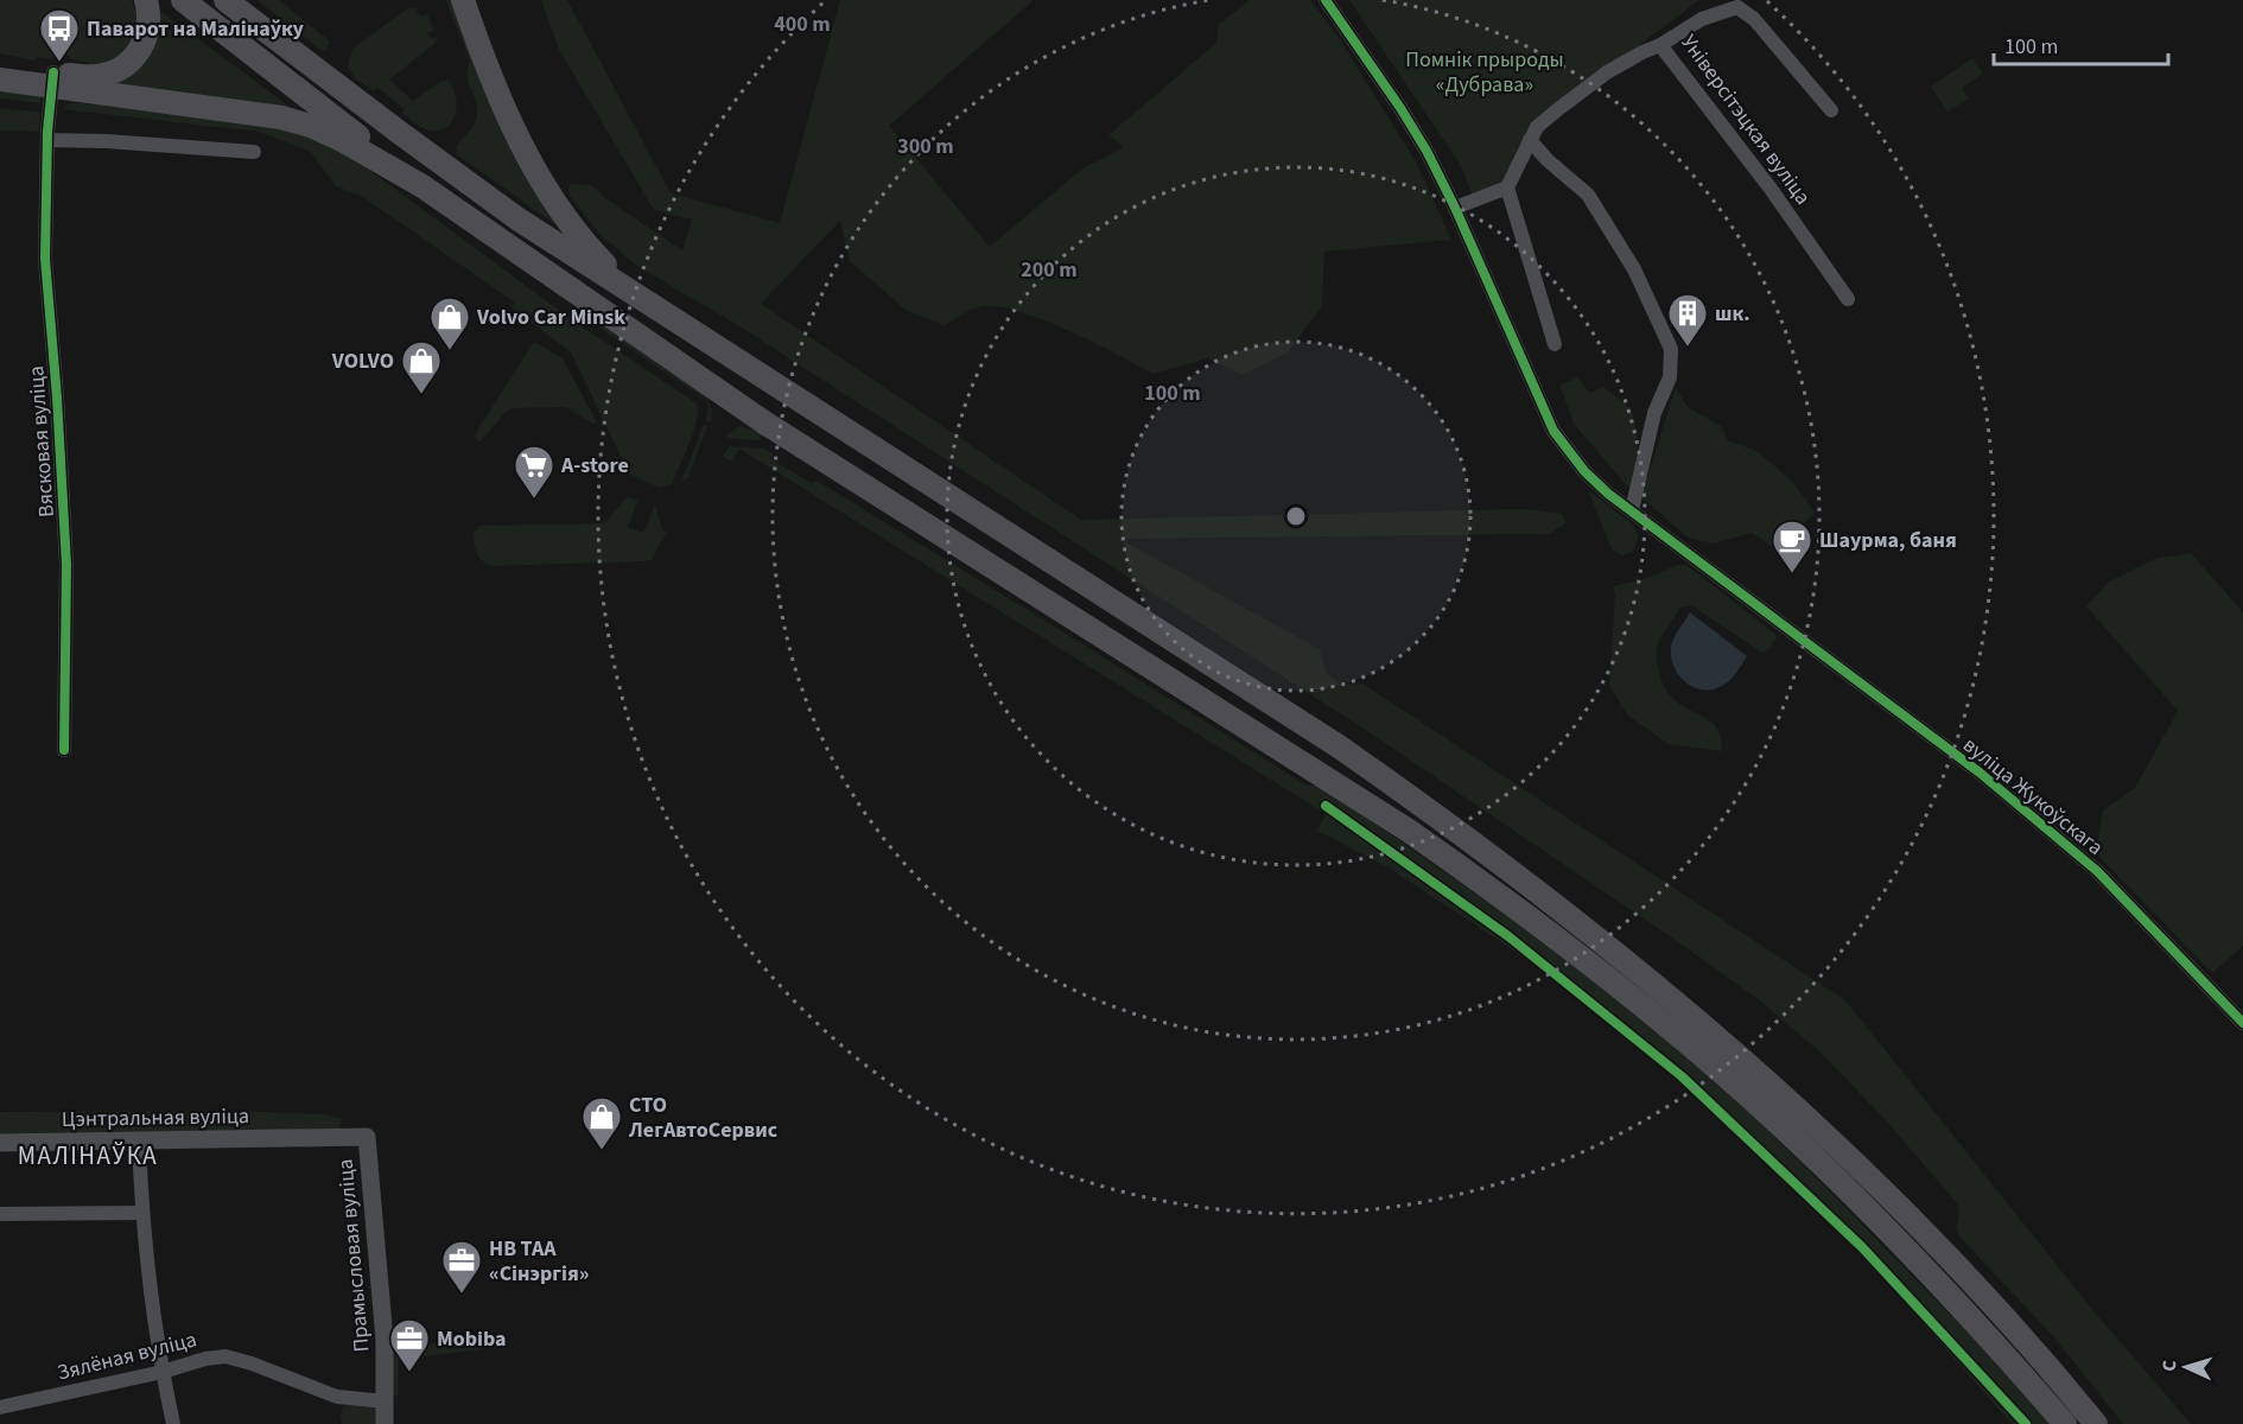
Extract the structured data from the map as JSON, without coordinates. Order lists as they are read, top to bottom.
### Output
{
  "streets": {
    "street": [
      "Універсітэцкая вуліца",
      "Вясковая вуліца",
      "вуліца Жукоўскага",
      "Цэнтральная вуліца",
      "Прамысловая вуліца",
      "Зялёная вуліца"
    ]
  },
  "crossings": [
    ["Цэнтральная вуліца", "Прамысловая вуліца"],
    ["Прамысловая вуліца", "Зялёная вуліца"]
  ],
  "districts": ["МАЛІНАЎКА"],
  "parks": ["Помнік прыроды «Дубрава»"],
  "places": {
    "bus stop": ["Паварот на Малінаўку"],
    "building": ["шк."],
    "shop": ["Volvo Car Minsk", "VOLVO", "СТО ЛегАвтоСервис"],
    "supermarket": ["А-store"],
    "cafe": ["Шаурма, баня"],
    "office": ["НВ ТАА «Сінэргія»", "Mobiba"]
  },
  "scale_bar": "100 m",
  "north": "left",
  "rings": [
    "400 m",
    "300 m",
    "200 m",
    "100 m"
  ]
}
